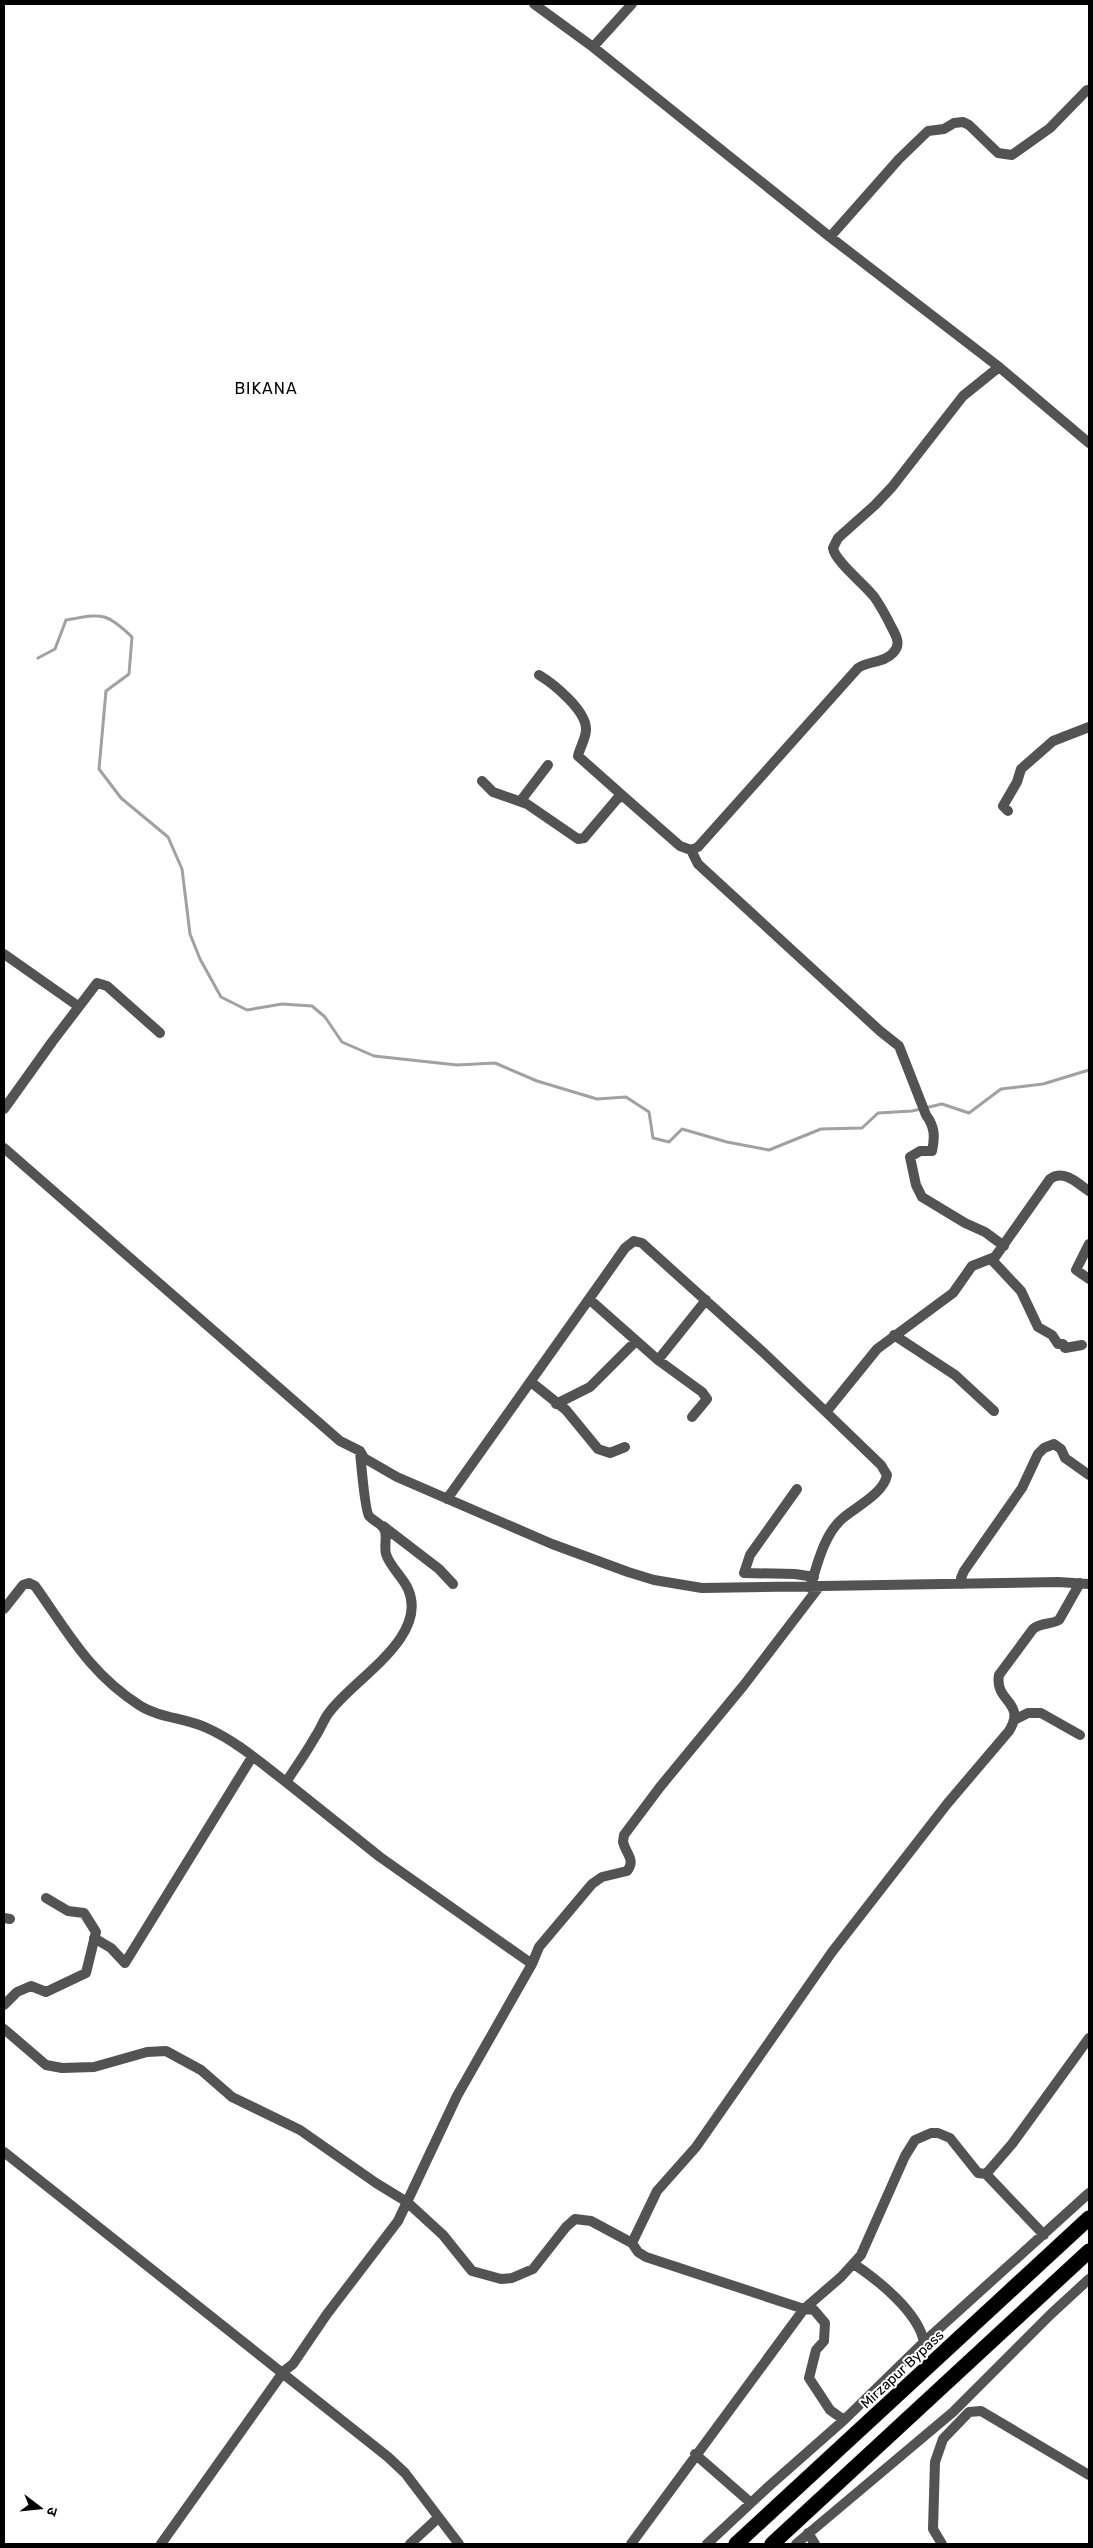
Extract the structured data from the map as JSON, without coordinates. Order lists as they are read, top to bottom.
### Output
{
  "streets": {
    "highway": ["Mirzapur Bypass"]
  },
  "districts": ["BIKANA"],
  "north": "right"
}
